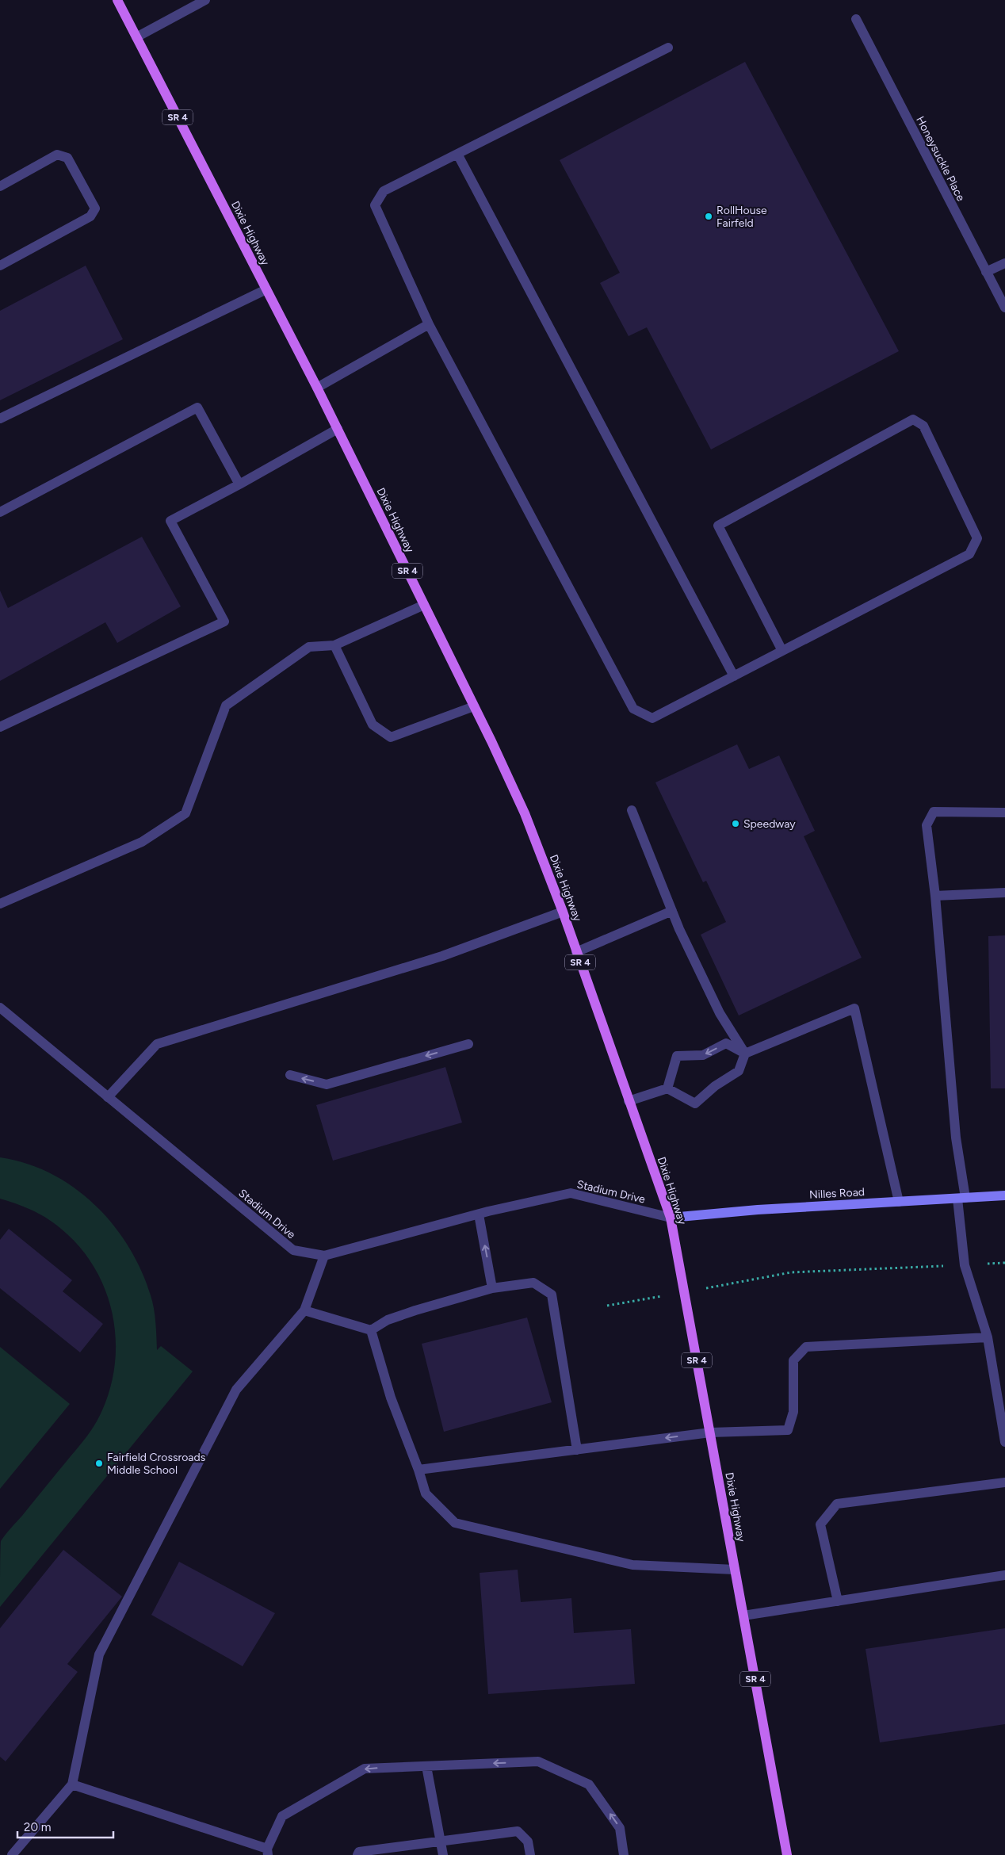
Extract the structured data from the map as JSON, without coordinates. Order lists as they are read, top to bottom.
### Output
{
  "streets": {
    "main road": ["SR 4", "Dixie Highway"],
    "street": ["Honeysuckle Place", "Stadium Drive", "Nilles Road"]
  },
  "crossings": [
    ["Dixie Highway", "Stadium Drive"],
    ["Dixie Highway", "Nilles Road"],
    ["Stadium Drive", "Nilles Road"]
  ],
  "places": ["RollHouse Fairfeld", "Speedway", "Fairfield Crossroads Middle School"],
  "scale_bar": "20 m"
}
